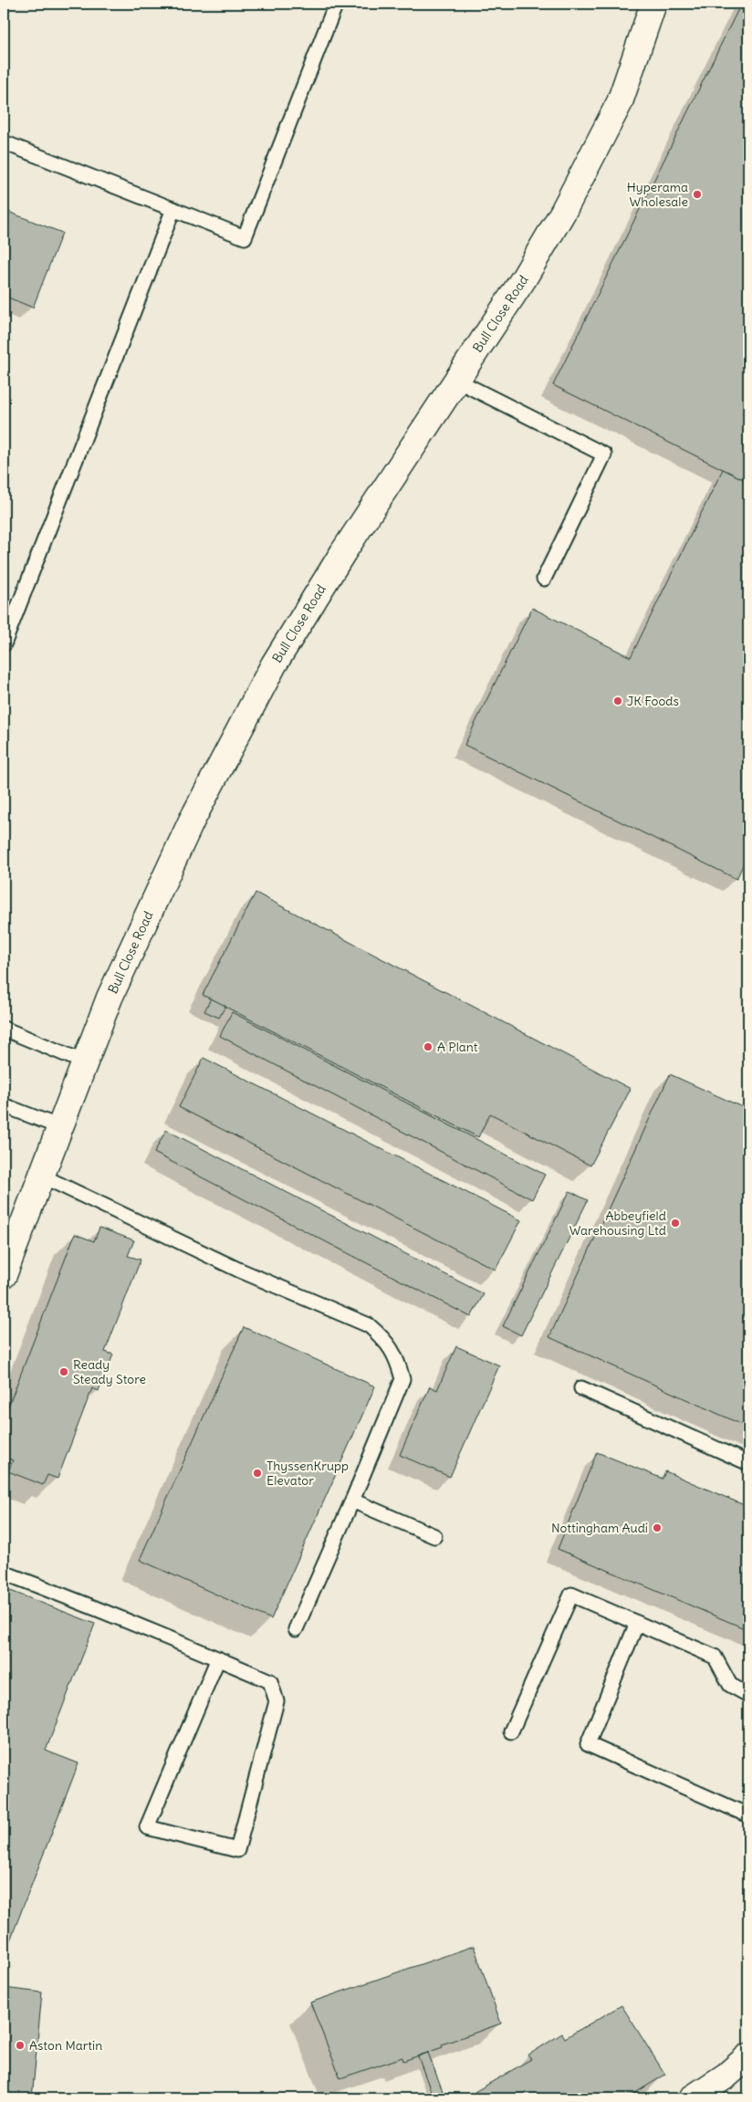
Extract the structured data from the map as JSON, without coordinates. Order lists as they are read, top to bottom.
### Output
{
  "streets": {
    "street": ["Bull Close Road"]
  },
  "places": [
    "Hyperama Wholesale",
    "JK Foods",
    "A Plant",
    "Abbeyfield Warehousing Ltd",
    "Ready Steady Store",
    "ThyssenKrupp Elevator",
    "Nottingham Audi",
    "Aston Martin"
  ]
}
